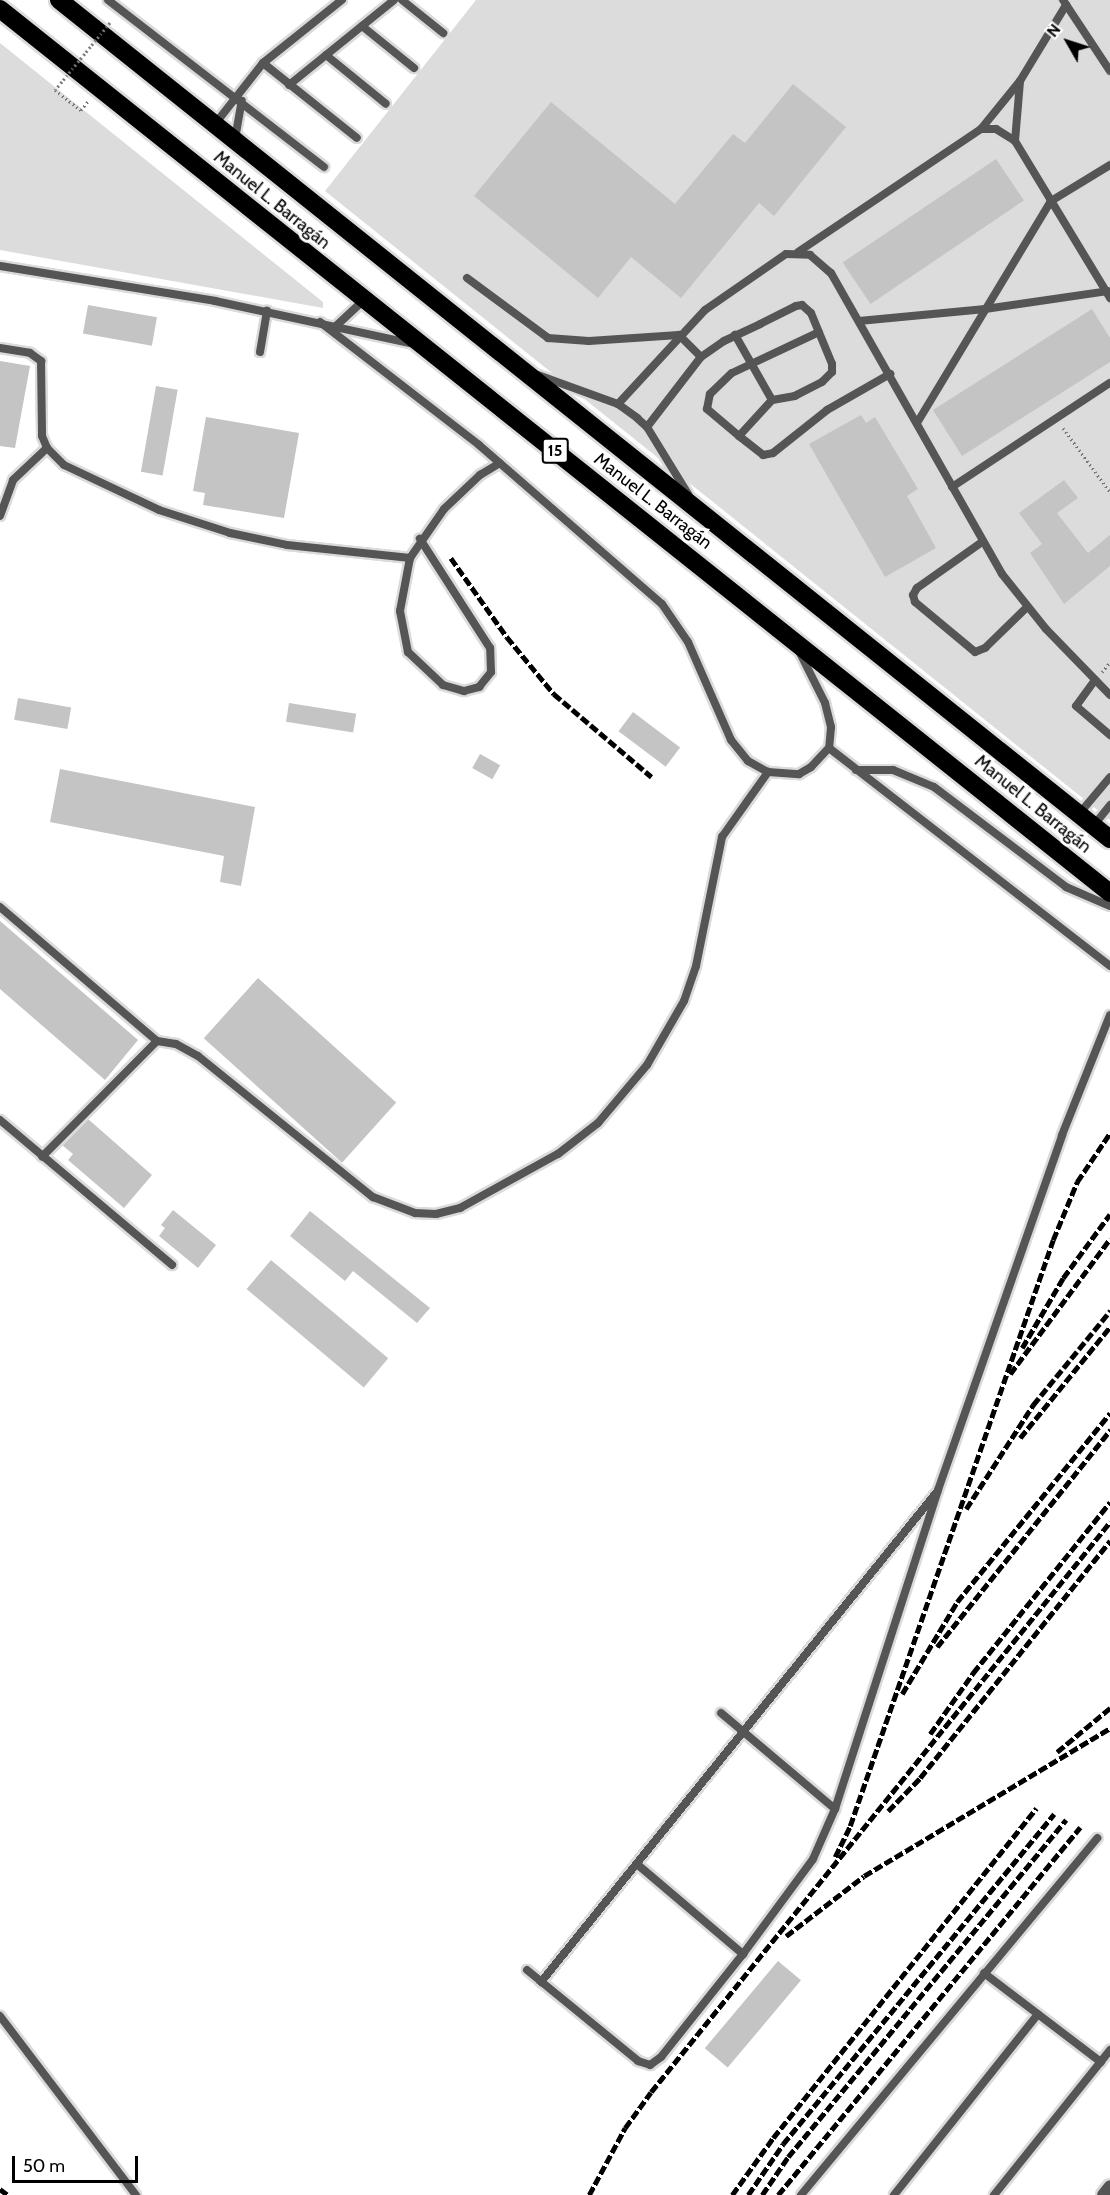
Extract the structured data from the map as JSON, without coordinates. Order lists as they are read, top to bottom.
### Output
{
  "streets": {
    "highway": ["Manuel L. Barragán", "15"]
  },
  "scale_bar": "50 m",
  "north": "top left"
}
